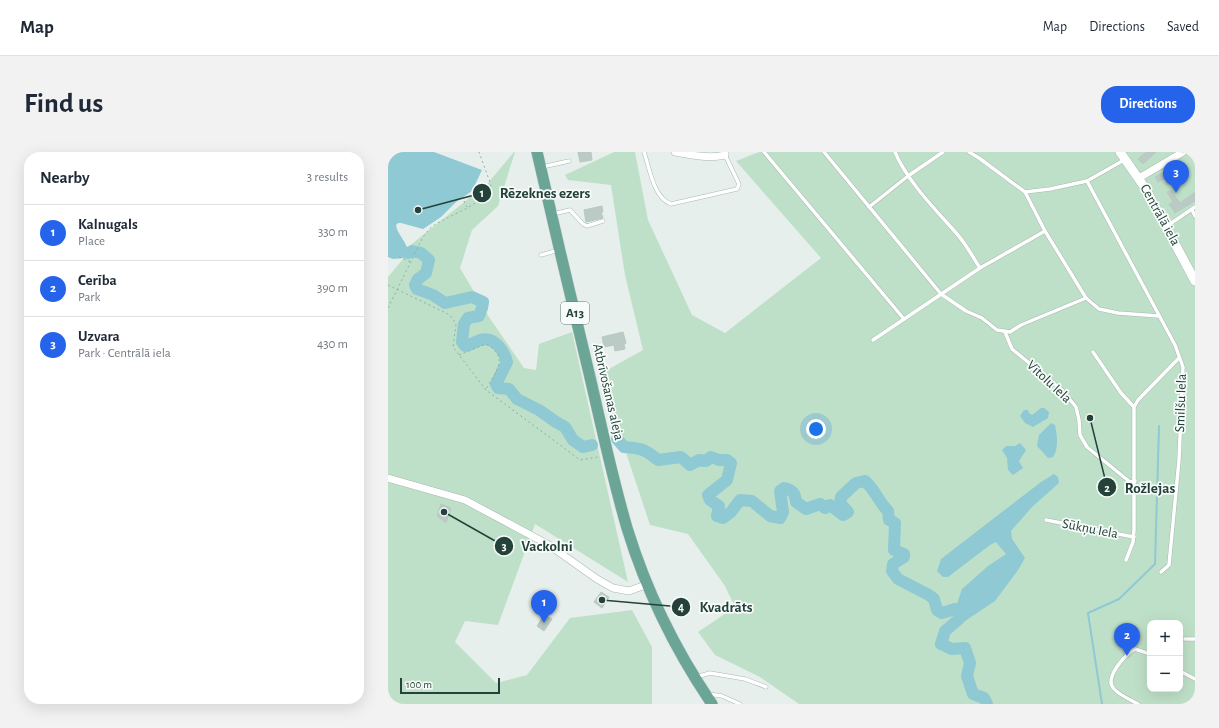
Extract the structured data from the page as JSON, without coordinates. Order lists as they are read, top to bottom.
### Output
{
  "streets": {
    "main road": ["A13", "Atbrīvošanas aleja"],
    "street": ["Centrālā iela"],
    "lane": ["Vītolu Iela", "Smilšu Iela", "Sūkņu Iela"]
  },
  "crossings": [
    ["A13", "Atbrīvošanas aleja"]
  ],
  "places": [
    "Rēzeknes ezers",
    "Rožlejas",
    "Vackolni",
    "Kvadrāts"
  ],
  "scale_bar": "100 m",
  "page": {
    "header": "Map",
    "nav": ["Map", "Directions", "Saved"],
    "buttons": "Directions",
    "title": "Find us",
    "heading": ["Nearby", "3 results"],
    "pins": ["3", "1", "2"],
    "list": [
      {
        "mark": "1",
        "name": "Kalnugals",
        "note": "Place",
        "value": "330 m"
      },
      {
        "mark": "2",
        "name": "Cerība",
        "note": "Park",
        "value": "390 m"
      },
      {
        "mark": "3",
        "name": "Uzvara",
        "note": "Park · Centrālā iela",
        "value": "430 m"
      }
    ],
    "map_buttons": ["+", "−"],
    "scale": "100 m"
  }
}
